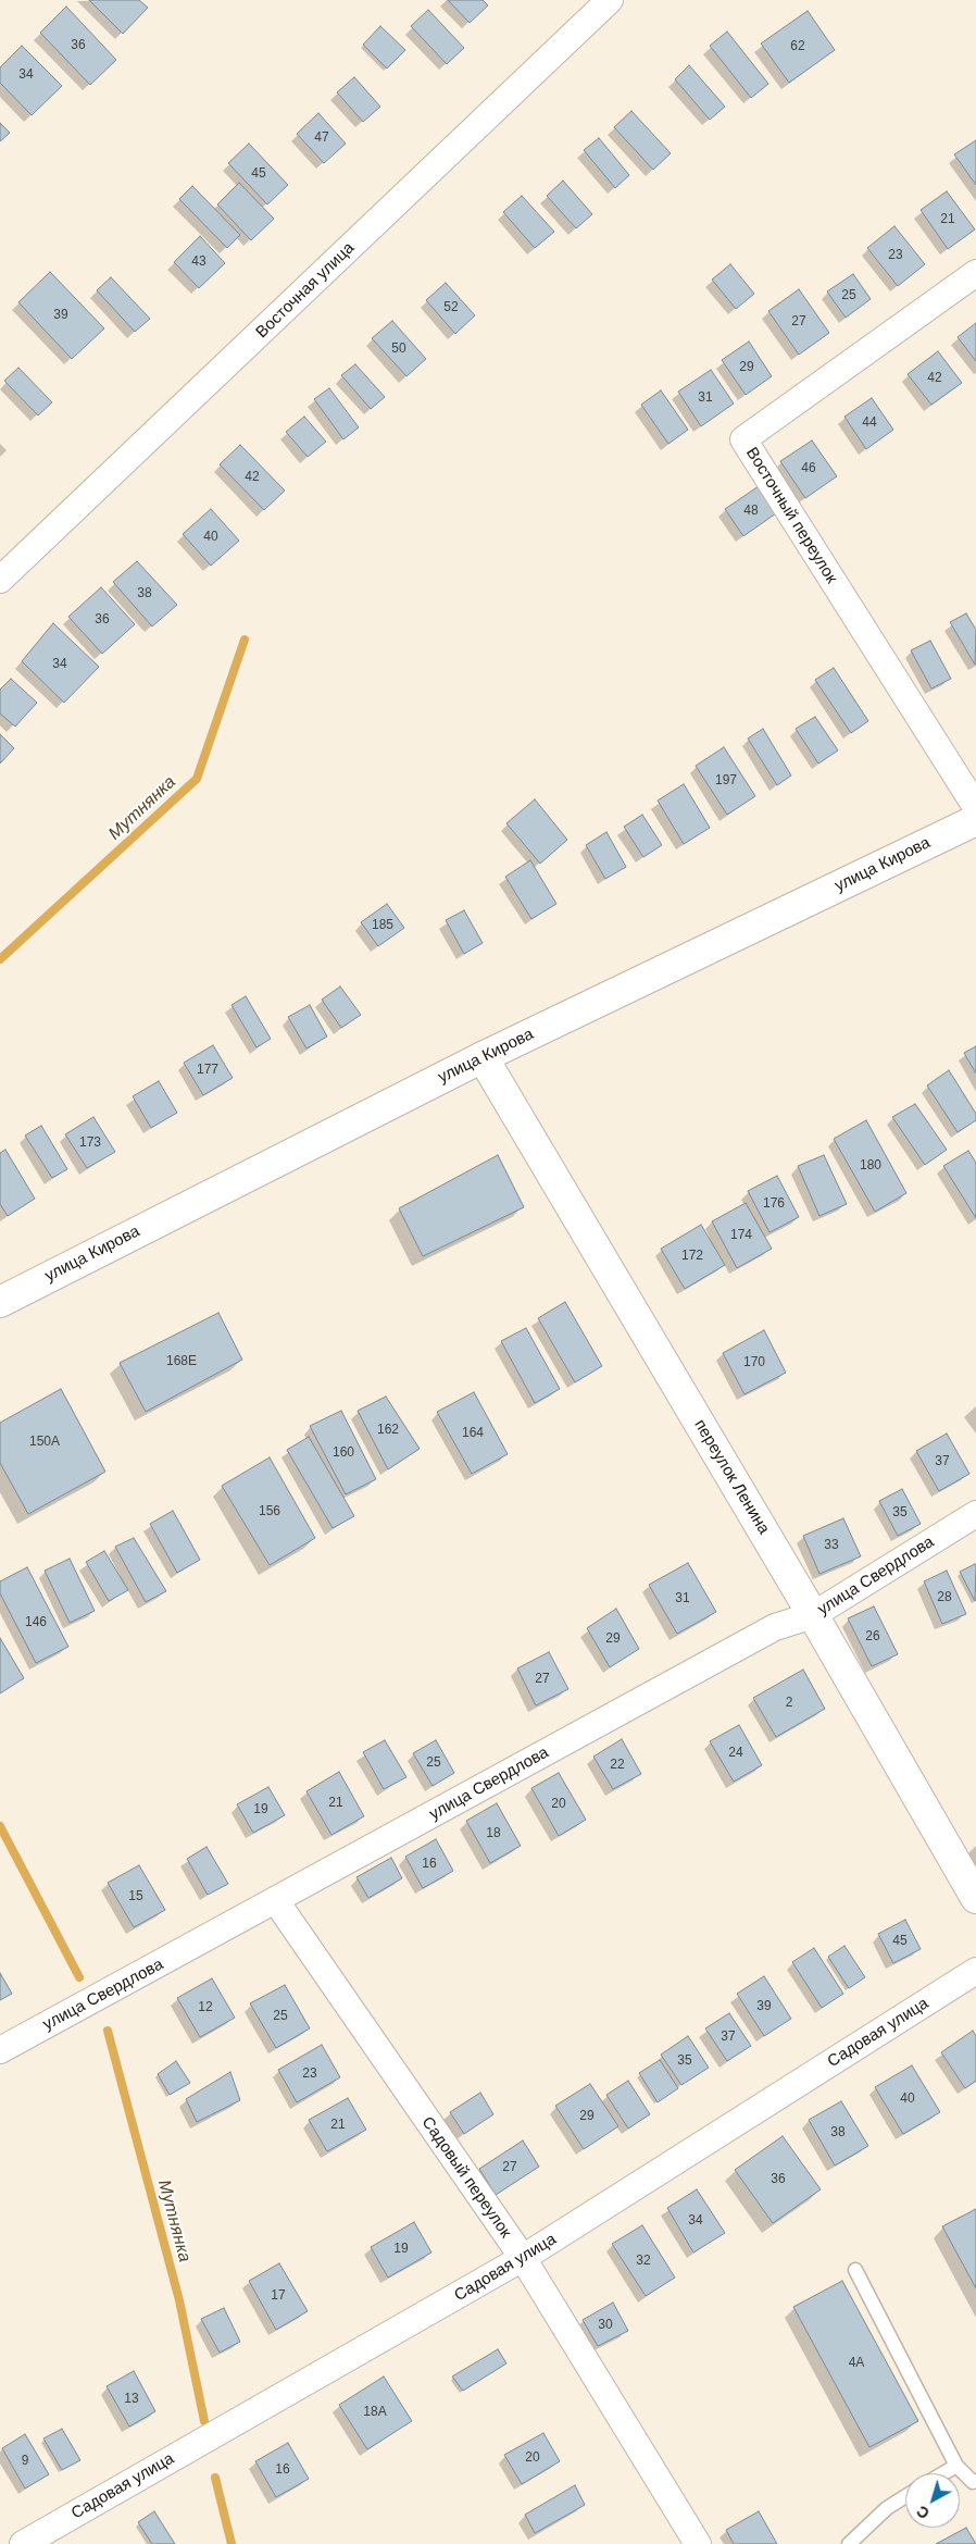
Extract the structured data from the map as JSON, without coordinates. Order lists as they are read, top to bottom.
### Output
{
  "streets": {
    "main road": ["улица Кирова", "переулок Ленина"],
    "street": [
      "Восточная улица",
      "Восточный переулок",
      "улица Свердлова",
      "Садовая улица",
      "Садовый переулок"
    ]
  },
  "crossings": [
    ["улица Кирова", "переулок Ленина"],
    ["переулок Ленина", "улица Свердлова"],
    ["улица Свердлова", "Садовый переулок"],
    ["Садовая улица", "Садовый переулок"]
  ],
  "water": ["Мутнянка"],
  "house_numbers": [
    "36",
    "62",
    "34",
    "47",
    "45",
    "21",
    "23",
    "43",
    "25",
    "52",
    "39",
    "27",
    "50",
    "29",
    "42",
    "31",
    "44",
    "46",
    "42",
    "48",
    "40",
    "38",
    "36",
    "34",
    "197",
    "185",
    "177",
    "173",
    "180",
    "176",
    "174",
    "172",
    "168Е",
    "170",
    "162",
    "164",
    "150А",
    "160",
    "37",
    "156",
    "35",
    "33",
    "28",
    "31",
    "146",
    "26",
    "29",
    "27",
    "2",
    "24",
    "25",
    "22",
    "21",
    "20",
    "19",
    "18",
    "16",
    "15",
    "45",
    "39",
    "12",
    "25",
    "37",
    "35",
    "23",
    "40",
    "29",
    "21",
    "38",
    "27",
    "36",
    "34",
    "19",
    "32",
    "17",
    "30",
    "4А",
    "13",
    "18А",
    "20",
    "9",
    "16"
  ],
  "north": "bottom left"
}
